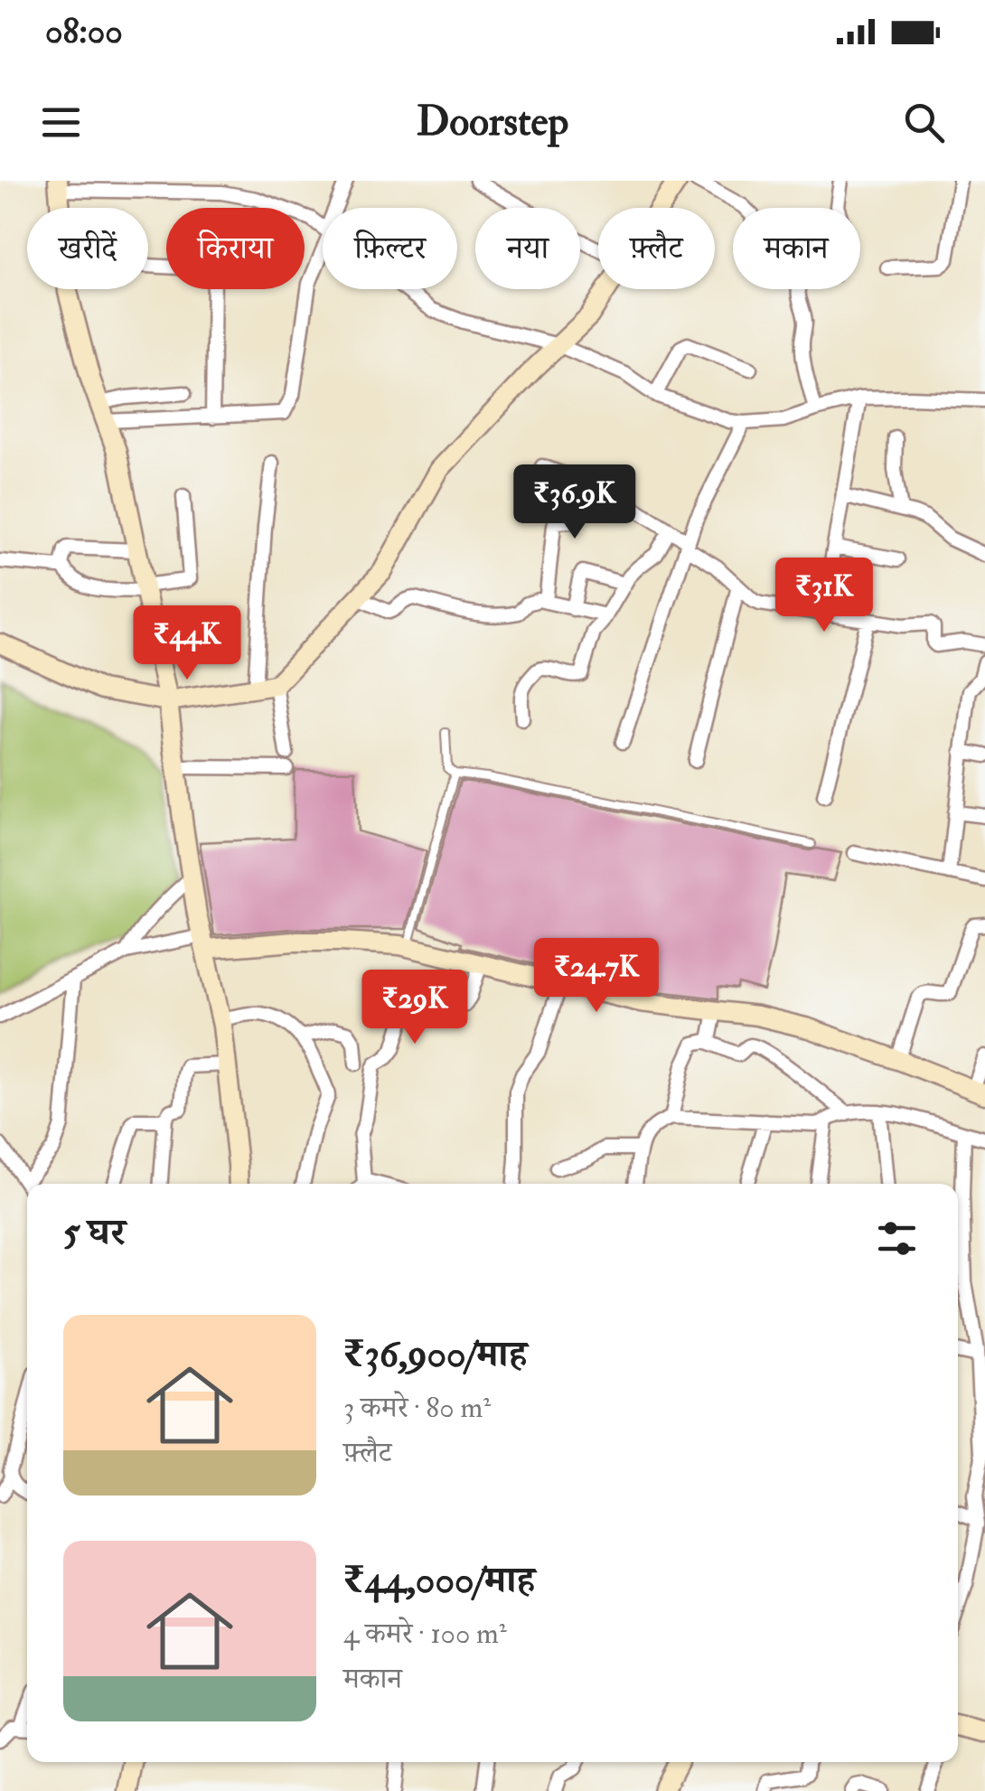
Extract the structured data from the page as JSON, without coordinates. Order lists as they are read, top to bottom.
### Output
{
  "page": {
    "status": "08:00",
    "header": "Doorstep",
    "chip": [
      "खरीदें",
      "किराया",
      "फ़िल्टर",
      "नया",
      "फ़्लैट",
      "मकान"
    ],
    "price": [
      "₹36.9K",
      "₹31K",
      "₹44K",
      "₹24.7K",
      "₹29K"
    ],
    "heading": "5 घर",
    "list": [
      {
        "name": "₹36,900/माह",
        "note": "3 कमरे · 80 m² · फ़्लैट"
      },
      {
        "name": "₹44,000/माह",
        "note": "4 कमरे · 100 m² · मकान"
      }
    ]
  }
}
